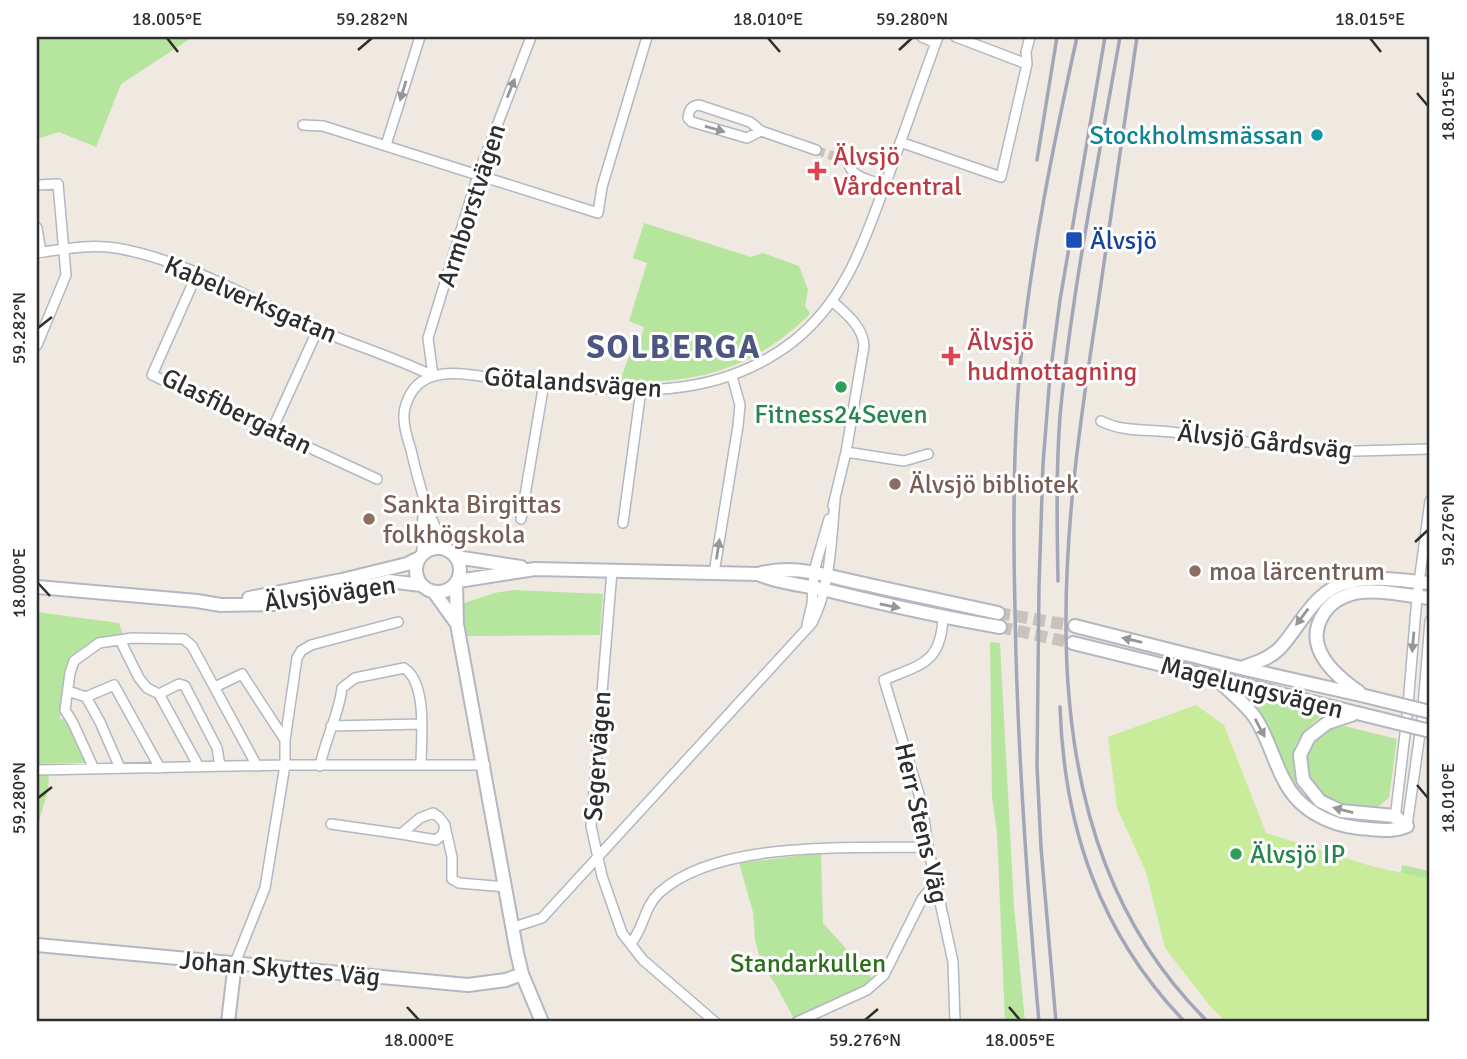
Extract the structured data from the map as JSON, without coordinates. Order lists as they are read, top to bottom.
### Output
{
  "streets": {
    "main road": ["Älvsjövägen", "Magelungsvägen", "Johan Skyttes Väg"],
    "street": [
      "Armborstvägen",
      "Kabelverksgatan",
      "Götalandsvägen",
      "Glasfibergatan",
      "Älvsjö Gårdsväg",
      "Segervägen",
      "Herr Stens Väg"
    ]
  },
  "crossings": [
    ["Armborstvägen", "Kabelverksgatan"],
    ["Armborstvägen", "Götalandsvägen"],
    ["Kabelverksgatan", "Götalandsvägen"],
    ["Kabelverksgatan", "Glasfibergatan"]
  ],
  "one_way": ["Armborstvägen"],
  "districts": ["SOLBERGA"],
  "parks": ["Standarkullen"],
  "places": {
    "other": [
      "Stockholmsmässan",
      "Fitness24Seven",
      "Älvsjö bibliotek",
      "Sankta Birgittas folkhögskola",
      "moa lärcentrum",
      "Älvsjö IP"
    ],
    "health": ["Älvsjö Vårdcentral", "Älvsjö hudmottagning"],
    "transit": ["Älvsjö"]
  },
  "coordinates": [
    "18.005°E",
    "59.282°N",
    "18.010°E",
    "59.280°N",
    "18.015°E",
    "59.276°N",
    "18.000°E"
  ]
}
